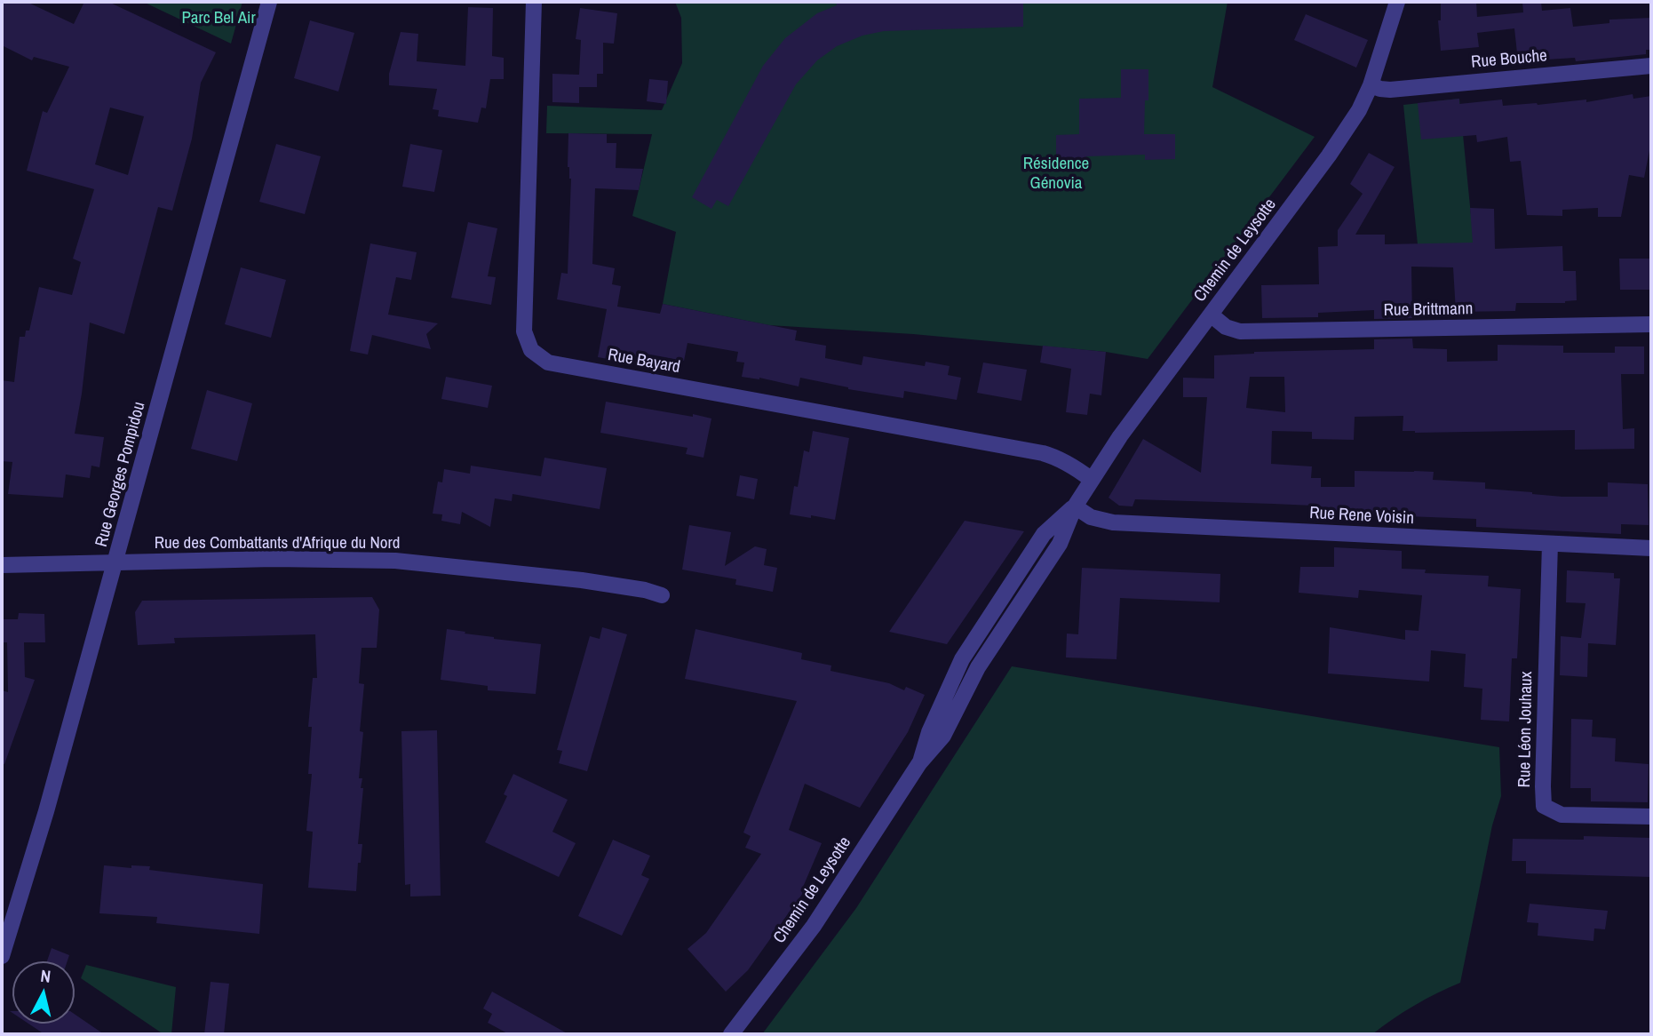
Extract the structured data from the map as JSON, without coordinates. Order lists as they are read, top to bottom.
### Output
{
  "streets": {
    "street": [
      "Rue Bouche",
      "Chemin de Leysotte",
      "Rue Brittmann",
      "Rue Bayard",
      "Rue Georges Pompidou",
      "Rue Rene Voisin",
      "Rue des Combattants d'Afrique du Nord",
      "Rue Léon Jouhaux"
    ]
  },
  "crossings": [
    ["Rue Bouche", "Chemin de Leysotte"],
    ["Chemin de Leysotte", "Rue Brittmann"],
    ["Chemin de Leysotte", "Rue Bayard"],
    ["Chemin de Leysotte", "Rue Rene Voisin"],
    ["Rue Georges Pompidou", "Rue des Combattants d'Afrique du Nord"],
    ["Rue Rene Voisin", "Rue Léon Jouhaux"]
  ],
  "parks": ["Parc Bel Air", "Résidence Génovia"],
  "north": "top"
}
